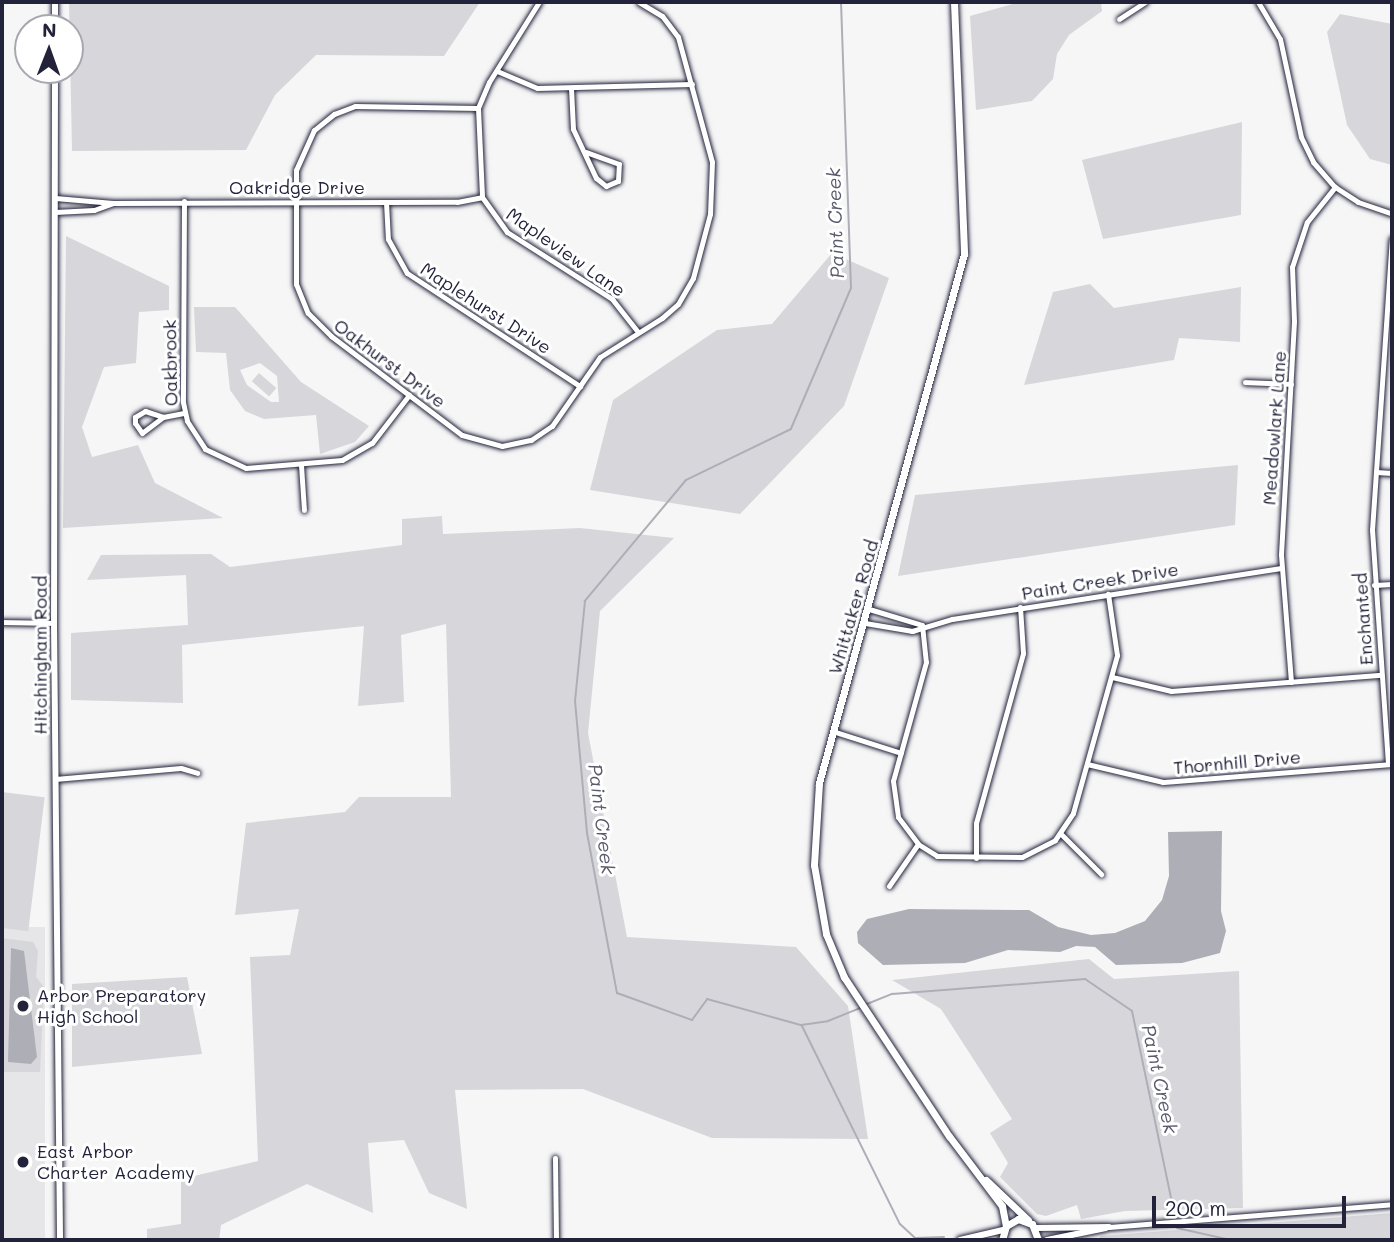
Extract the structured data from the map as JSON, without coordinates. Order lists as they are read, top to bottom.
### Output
{
  "streets": {
    "main road": ["Whittaker Road"],
    "street": [
      "Oakridge Drive",
      "Mapleview Lane",
      "Maplehurst Drive",
      "Oakbrook",
      "Oakhurst Drive",
      "Meadowlark Lane",
      "Paint Creek Drive",
      "Enchanted",
      "Hitchingham Road",
      "Thornhill Drive"
    ]
  },
  "crossings": [
    ["Oakridge Drive", "Mapleview Lane"],
    ["Oakridge Drive", "Maplehurst Drive"],
    ["Oakridge Drive", "Oakbrook"],
    ["Oakridge Drive", "Oakhurst Drive"],
    ["Oakridge Drive", "Hitchingham Road"],
    ["Mapleview Lane", "Oakhurst Drive"],
    ["Maplehurst Drive", "Oakhurst Drive"],
    ["Oakbrook", "Oakhurst Drive"],
    ["Meadowlark Lane", "Paint Creek Drive"],
    ["Paint Creek Drive", "Whittaker Road"],
    ["Enchanted", "Thornhill Drive"]
  ],
  "water": ["Paint Creek"],
  "places": ["Arbor Preparatory High School", "East Arbor Charter Academy"],
  "scale_bar": "200 m",
  "north": "top"
}
